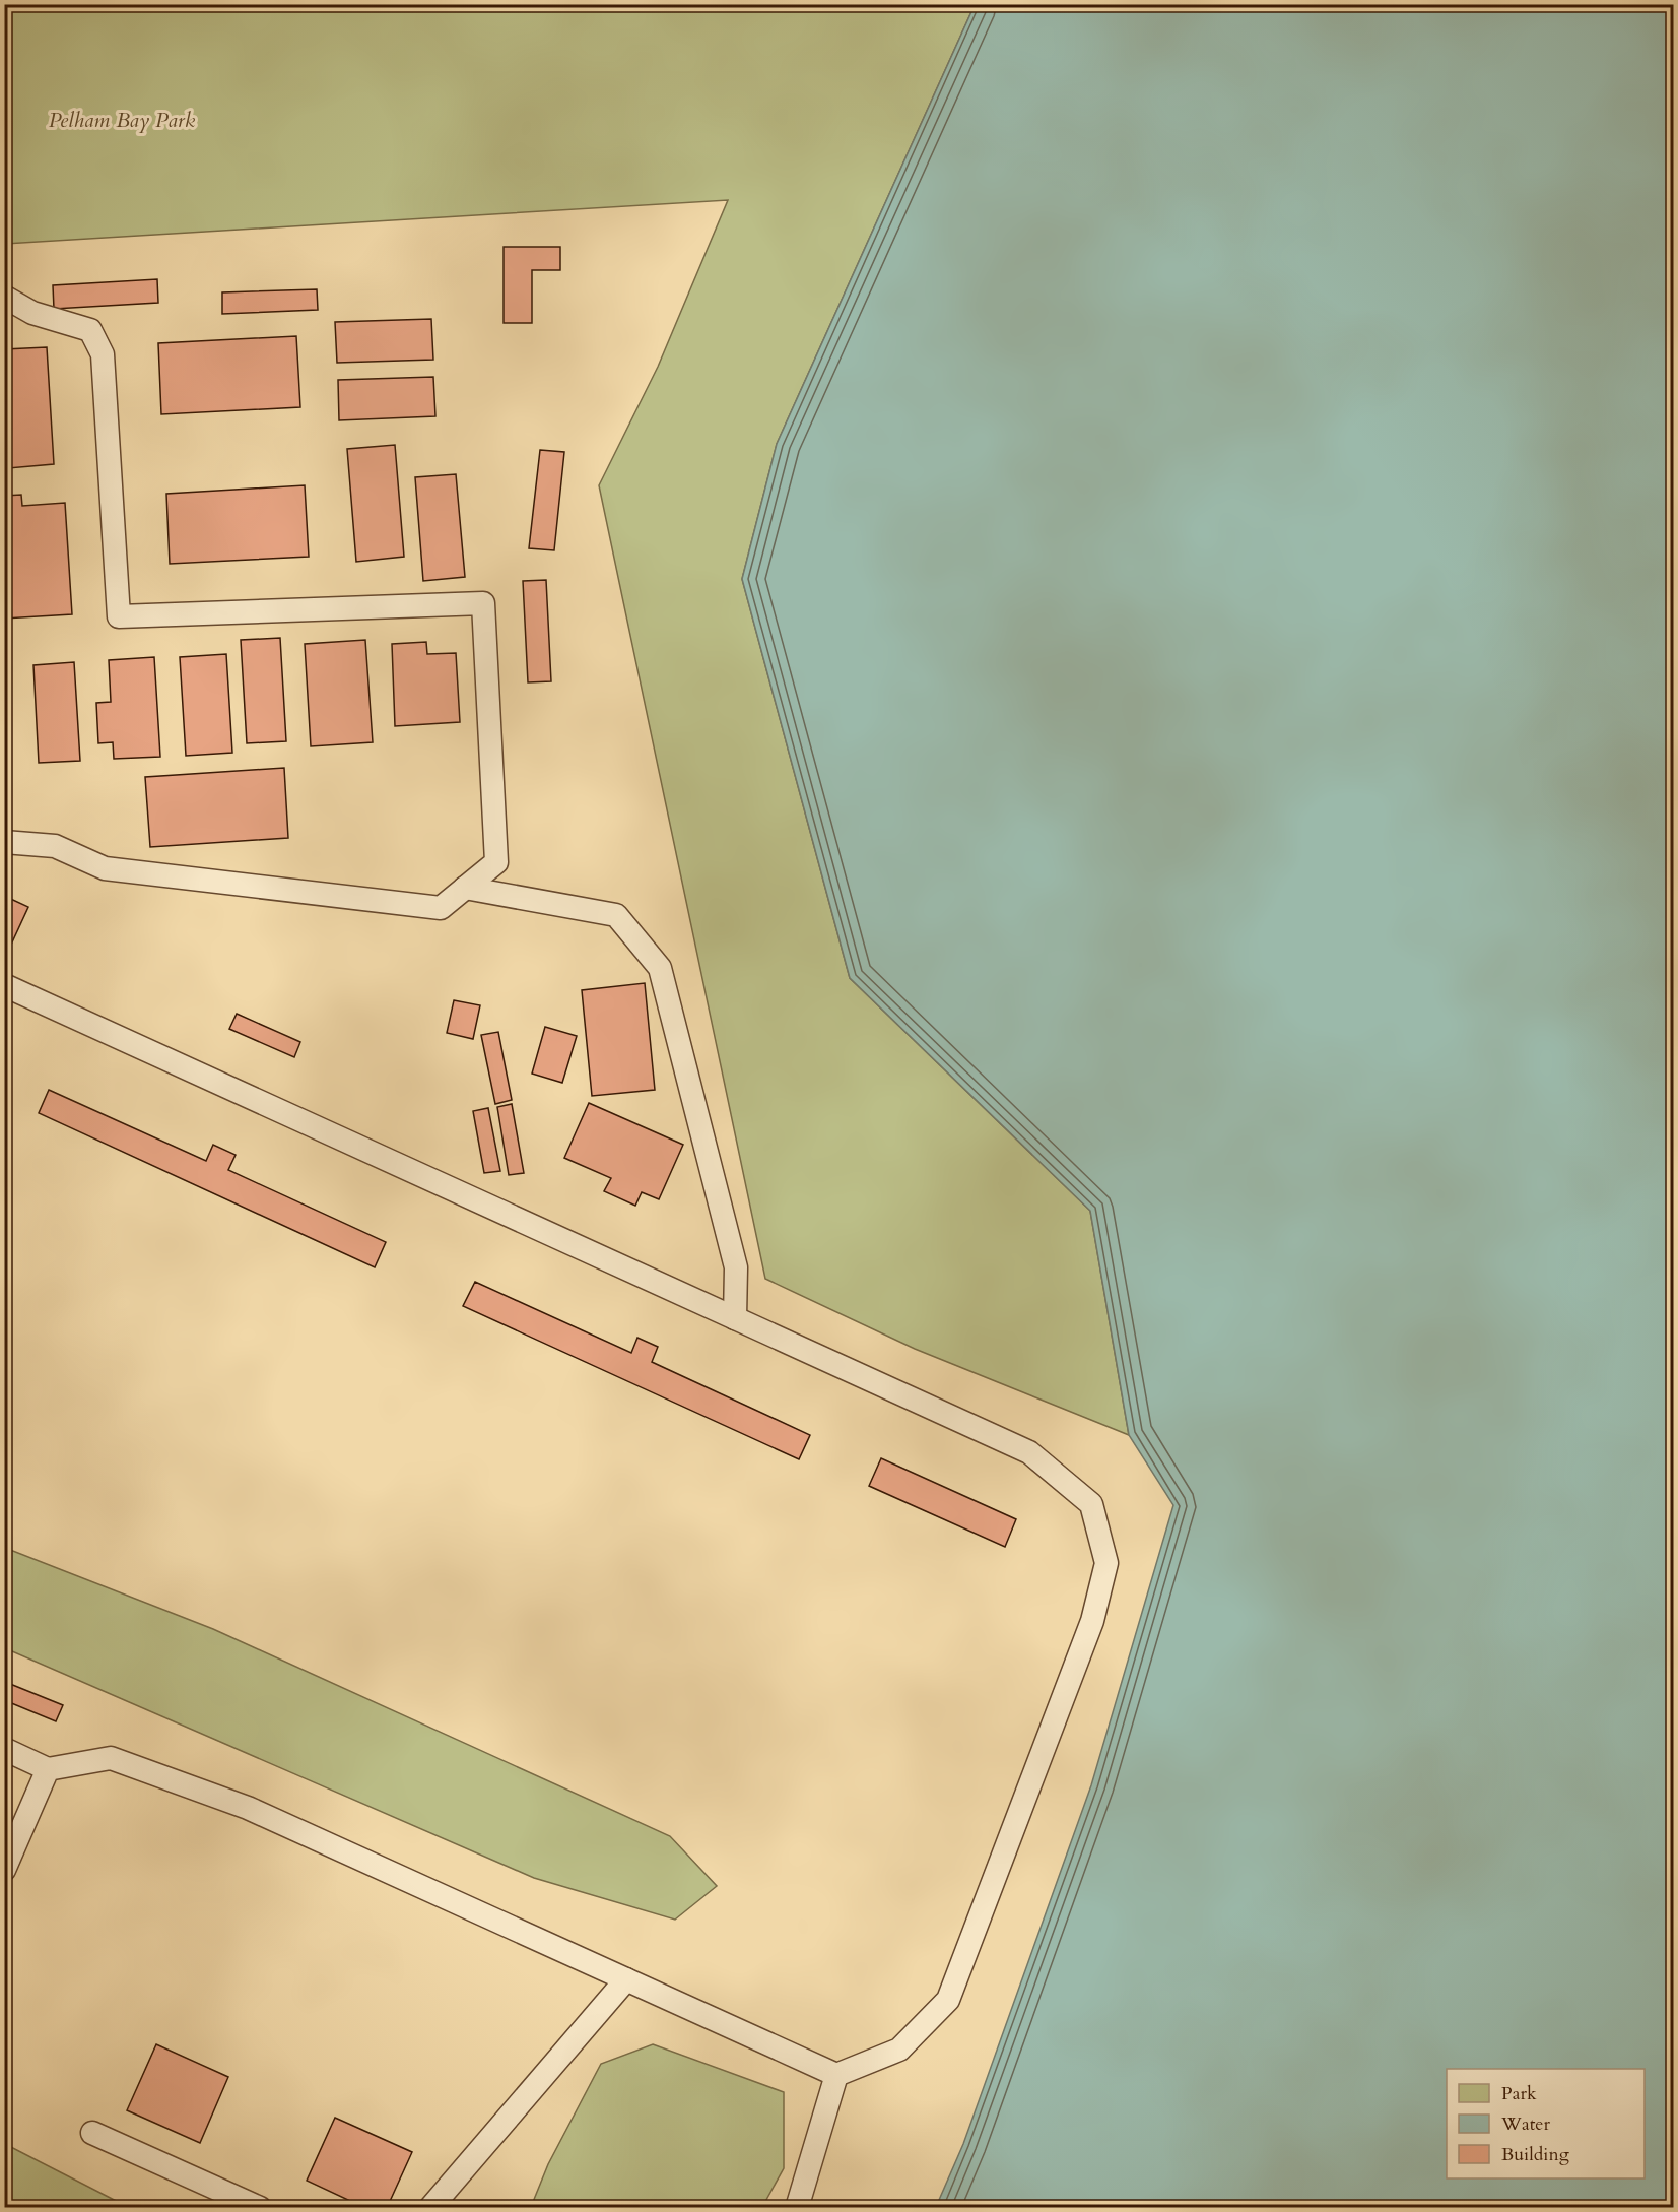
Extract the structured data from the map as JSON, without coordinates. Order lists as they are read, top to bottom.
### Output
{
  "parks": ["Pelham Bay Park"],
  "legend": ["Park", "Water", "Building"]
}
